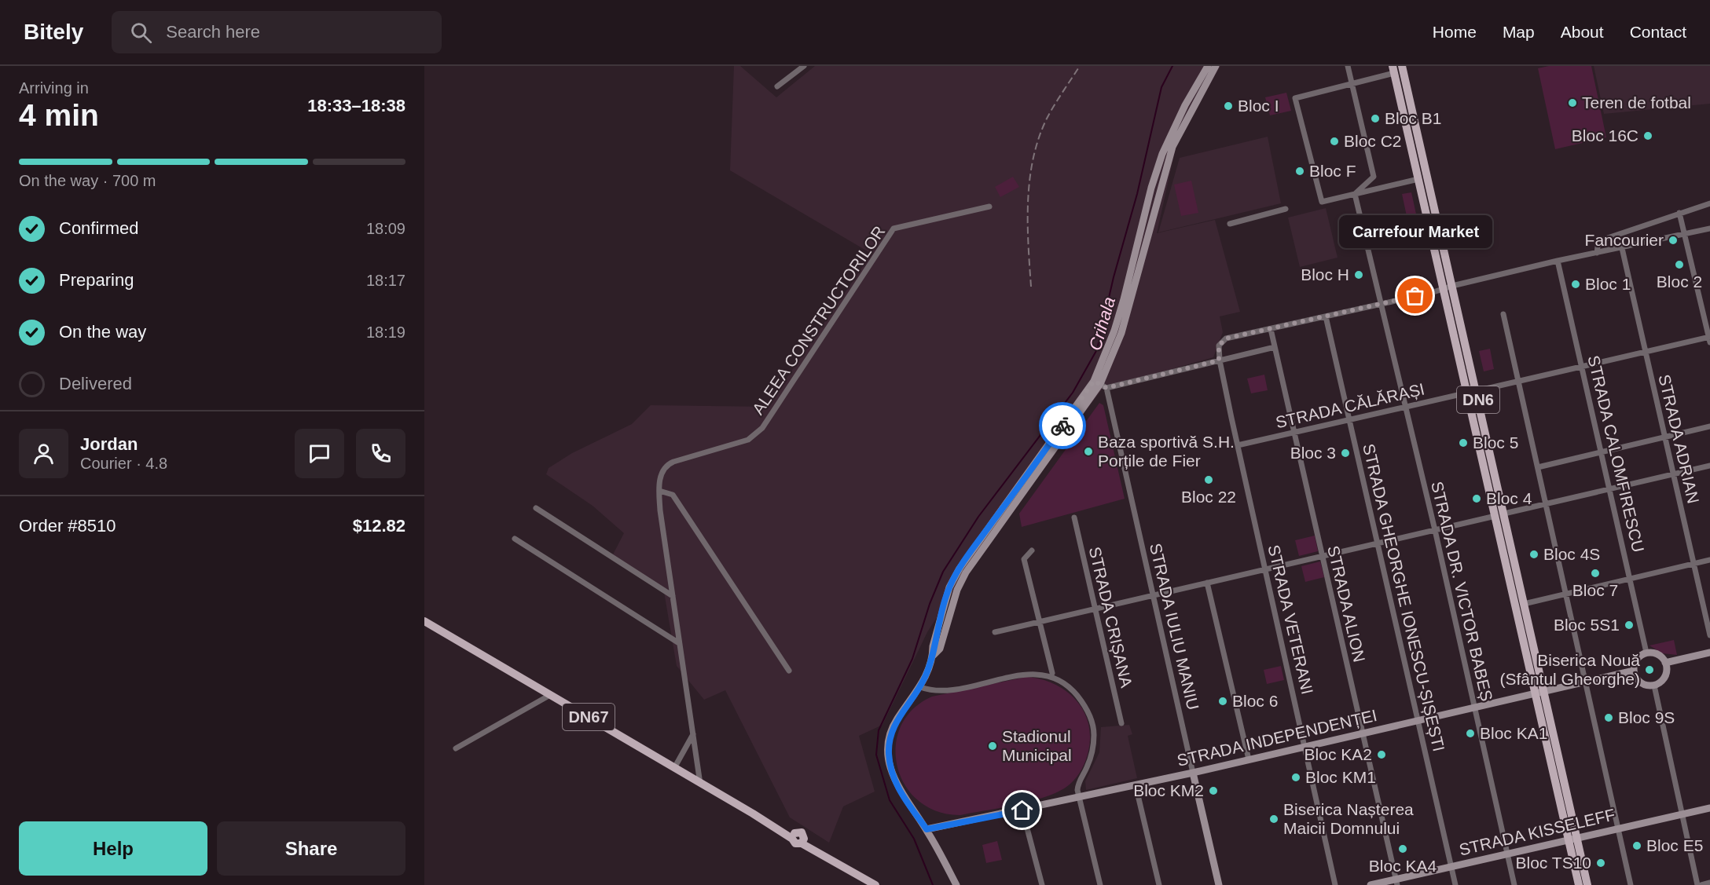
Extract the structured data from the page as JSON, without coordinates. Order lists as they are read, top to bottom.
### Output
{
  "streets": {
    "main road": ["DN6", "DN67"],
    "street": [
      "ALEEA CONSTRUCTORILOR",
      "STRADA CĂLĂRAȘI",
      "STRADA ADRIAN",
      "STRADA CALOMFIRESCU",
      "STRADA DR. VICTOR BABEȘ",
      "STRADA GHEORGHE IONESCU-ȘIȘEȘTI",
      "STRADA ALION",
      "STRADA CRIȘANA",
      "STRADA VETERANI",
      "STRADA IULIU MANIU",
      "STRADA INDEPENDENȚEI",
      "STRADA KISSELEFF"
    ]
  },
  "crossings": [
    ["ALEEA CONSTRUCTORILOR", "DN67"],
    ["DN6", "STRADA CĂLĂRAȘI"],
    ["DN6", "STRADA INDEPENDENȚEI"],
    ["DN6", "STRADA KISSELEFF"],
    ["STRADA CĂLĂRAȘI", "STRADA ADRIAN"],
    ["STRADA CĂLĂRAȘI", "STRADA CALOMFIRESCU"],
    ["STRADA CĂLĂRAȘI", "STRADA DR. VICTOR BABEȘ"],
    ["STRADA CĂLĂRAȘI", "STRADA GHEORGHE IONESCU-ȘIȘEȘTI"],
    ["STRADA CĂLĂRAȘI", "STRADA ALION"],
    ["STRADA CĂLĂRAȘI", "STRADA VETERANI"],
    ["STRADA CALOMFIRESCU", "STRADA INDEPENDENȚEI"],
    ["STRADA DR. VICTOR BABEȘ", "STRADA INDEPENDENȚEI"],
    ["STRADA DR. VICTOR BABEȘ", "STRADA KISSELEFF"],
    ["STRADA GHEORGHE IONESCU-ȘIȘEȘTI", "STRADA INDEPENDENȚEI"],
    ["STRADA GHEORGHE IONESCU-ȘIȘEȘTI", "STRADA KISSELEFF"],
    ["STRADA ALION", "STRADA INDEPENDENȚEI"],
    ["STRADA ALION", "STRADA KISSELEFF"],
    ["STRADA VETERANI", "STRADA INDEPENDENȚEI"],
    ["STRADA IULIU MANIU", "STRADA INDEPENDENȚEI"]
  ],
  "water": ["Crihala"],
  "places": [
    "Teren de fotbal",
    "Bloc I",
    "Bloc B1",
    "Bloc 16C",
    "Bloc C2",
    "Bloc F",
    "Fancourier",
    "Bloc 2",
    "Bloc H",
    "Bloc 1",
    "Carrefour Market",
    "Bloc 5",
    "Baza sportivă S.H. Porțile de Fier",
    "Bloc 3",
    "Bloc 22",
    "Bloc 4",
    "Bloc 4S",
    "Bloc 7",
    "Bloc 5S1",
    "Biserica Nouă (Sfântul Gheorghe)",
    "Bloc 6",
    "Bloc 9S",
    "Bloc KA1",
    "Stadionul Municipal",
    "Bloc KA2",
    "Bloc KM1",
    "Bloc KM2",
    "Biserica Nașterea Maicii Domnului",
    "Bloc E5",
    "Bloc KA4",
    "Bloc TS10"
  ],
  "page": {
    "header": "Bitely",
    "search": "Search here",
    "nav": [
      "Home",
      "Map",
      "About",
      "Contact"
    ],
    "heading": ["4 min", "Arriving in", "18:33–18:38"],
    "panel": [
      "Jordan",
      "Courier · 4.8",
      "Order #8510",
      "$12.82"
    ],
    "bar": "On the way · 700 m",
    "list": [
      ["Confirmed", "18:09"],
      ["Preparing", "18:17"],
      ["On the way", "18:19"],
      "Delivered"
    ],
    "bubble": "Carrefour Market",
    "buttons": ["Help", "Share"]
  }
}
